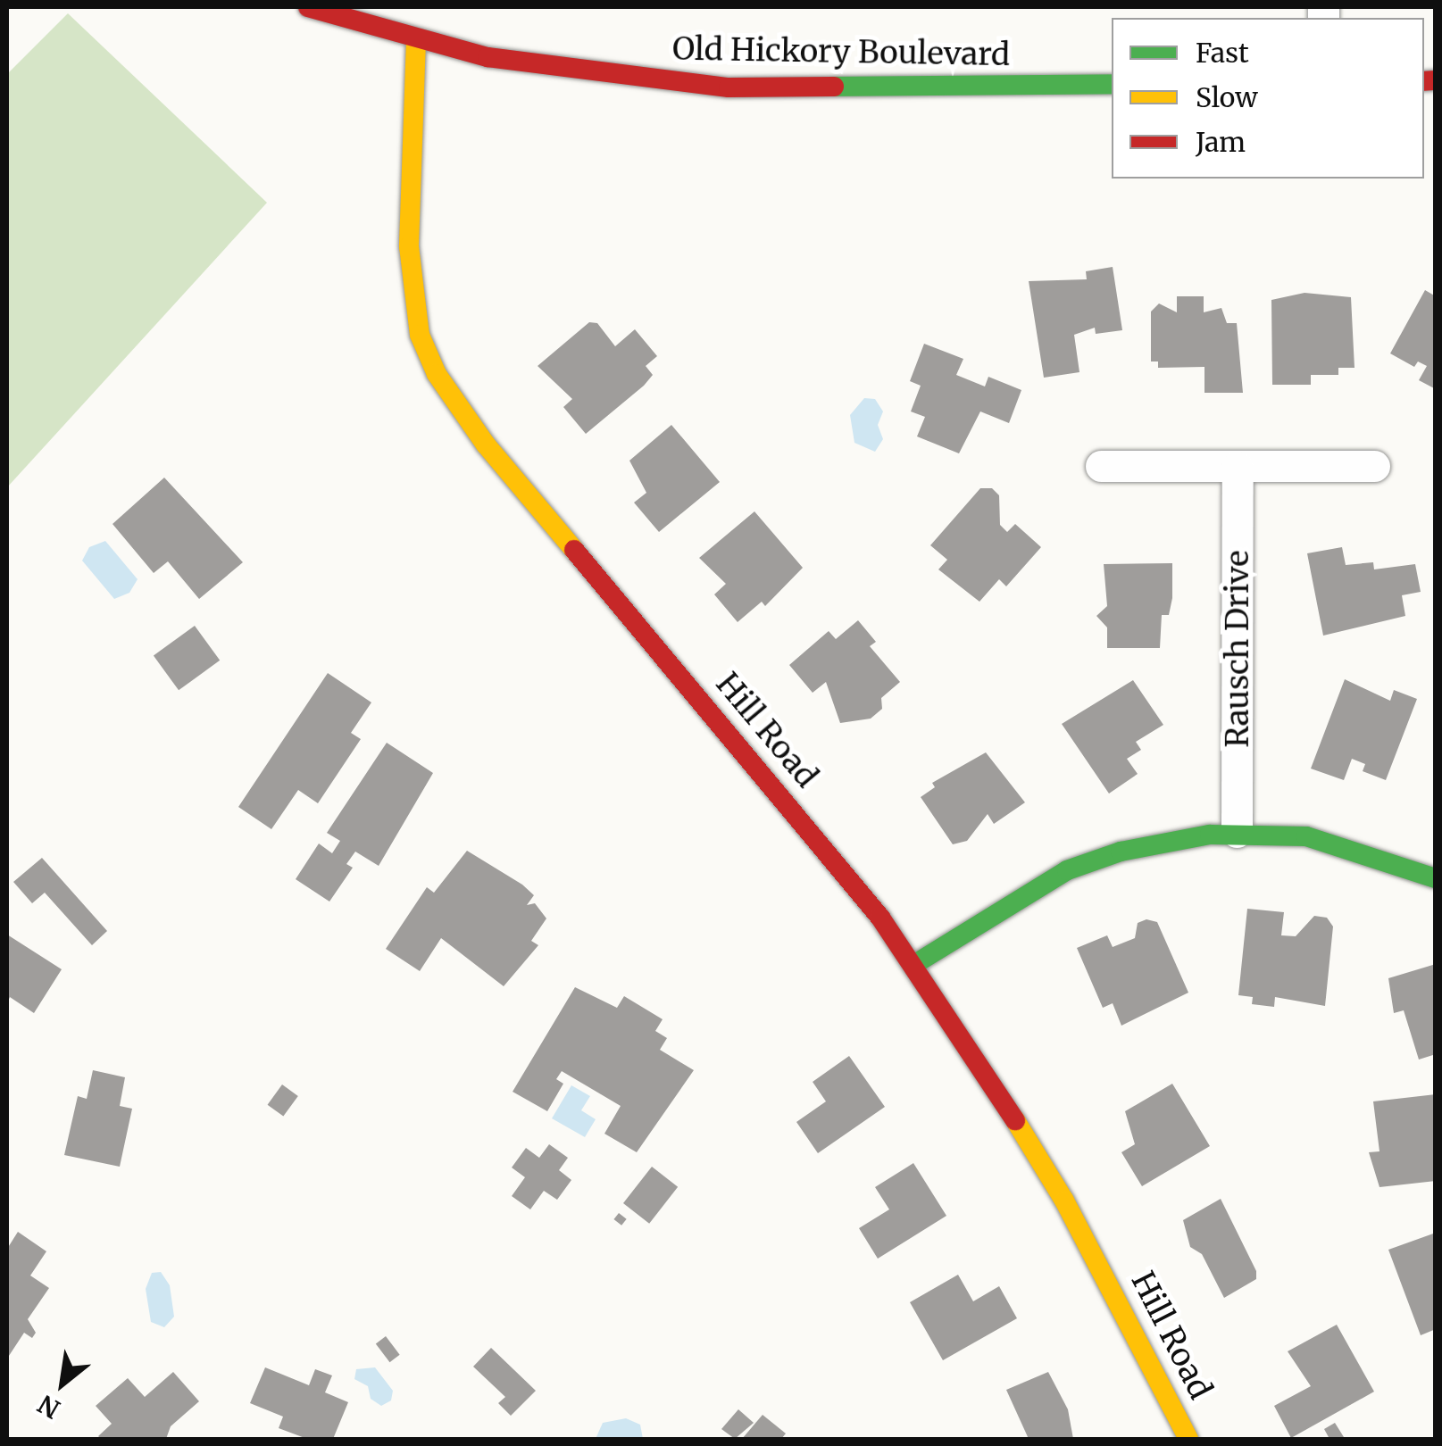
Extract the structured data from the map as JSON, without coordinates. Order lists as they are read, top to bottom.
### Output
{
  "streets": {
    "street": ["Old Hickory Boulevard", "Rausch Drive", "Hill Road"]
  },
  "crossings": [
    ["Old Hickory Boulevard", "Hill Road"]
  ],
  "legend": ["Fast", "Slow", "Jam"],
  "north": "bottom left"
}
